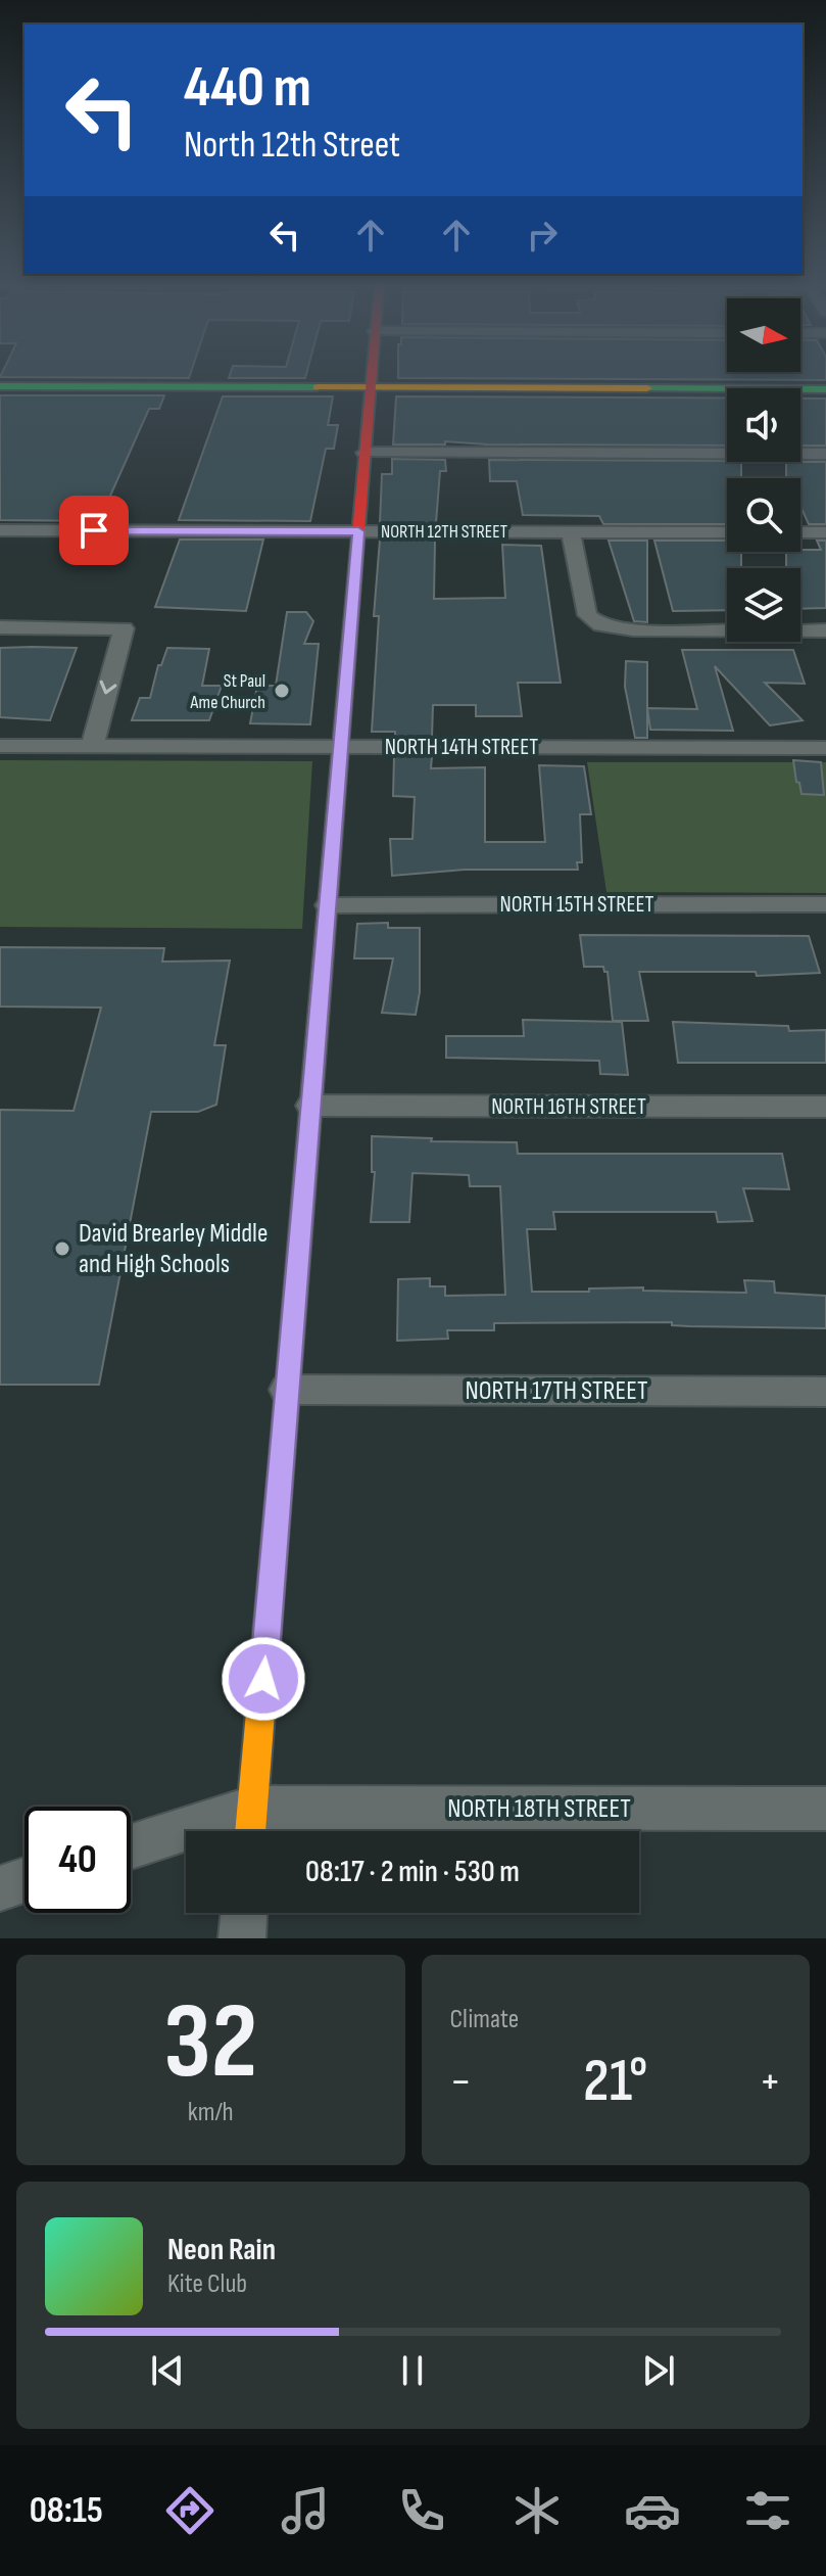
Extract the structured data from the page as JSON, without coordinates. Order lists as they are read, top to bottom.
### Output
{
  "streets": {
    "street": [
      "NORTH 12TH STREET",
      "NORTH 14TH STREET",
      "NORTH 15TH STREET",
      "NORTH 16TH STREET",
      "NORTH 17TH STREET",
      "NORTH 18TH STREET"
    ]
  },
  "places": ["St Paul Ame Church", "David Brearley Middle and High Schools"],
  "north": "right",
  "page": {
    "turn": ["440 m", "North 12th Street"],
    "limit": "40",
    "trip": "08:17 · 2 min · 530 m",
    "tile": [
      ["32", "km/h"],
      "Climate"
    ],
    "heat": ["−", "21°", "+"],
    "song": ["Neon Rain", "Kite Club"],
    "tabs": "08:15"
  }
}
